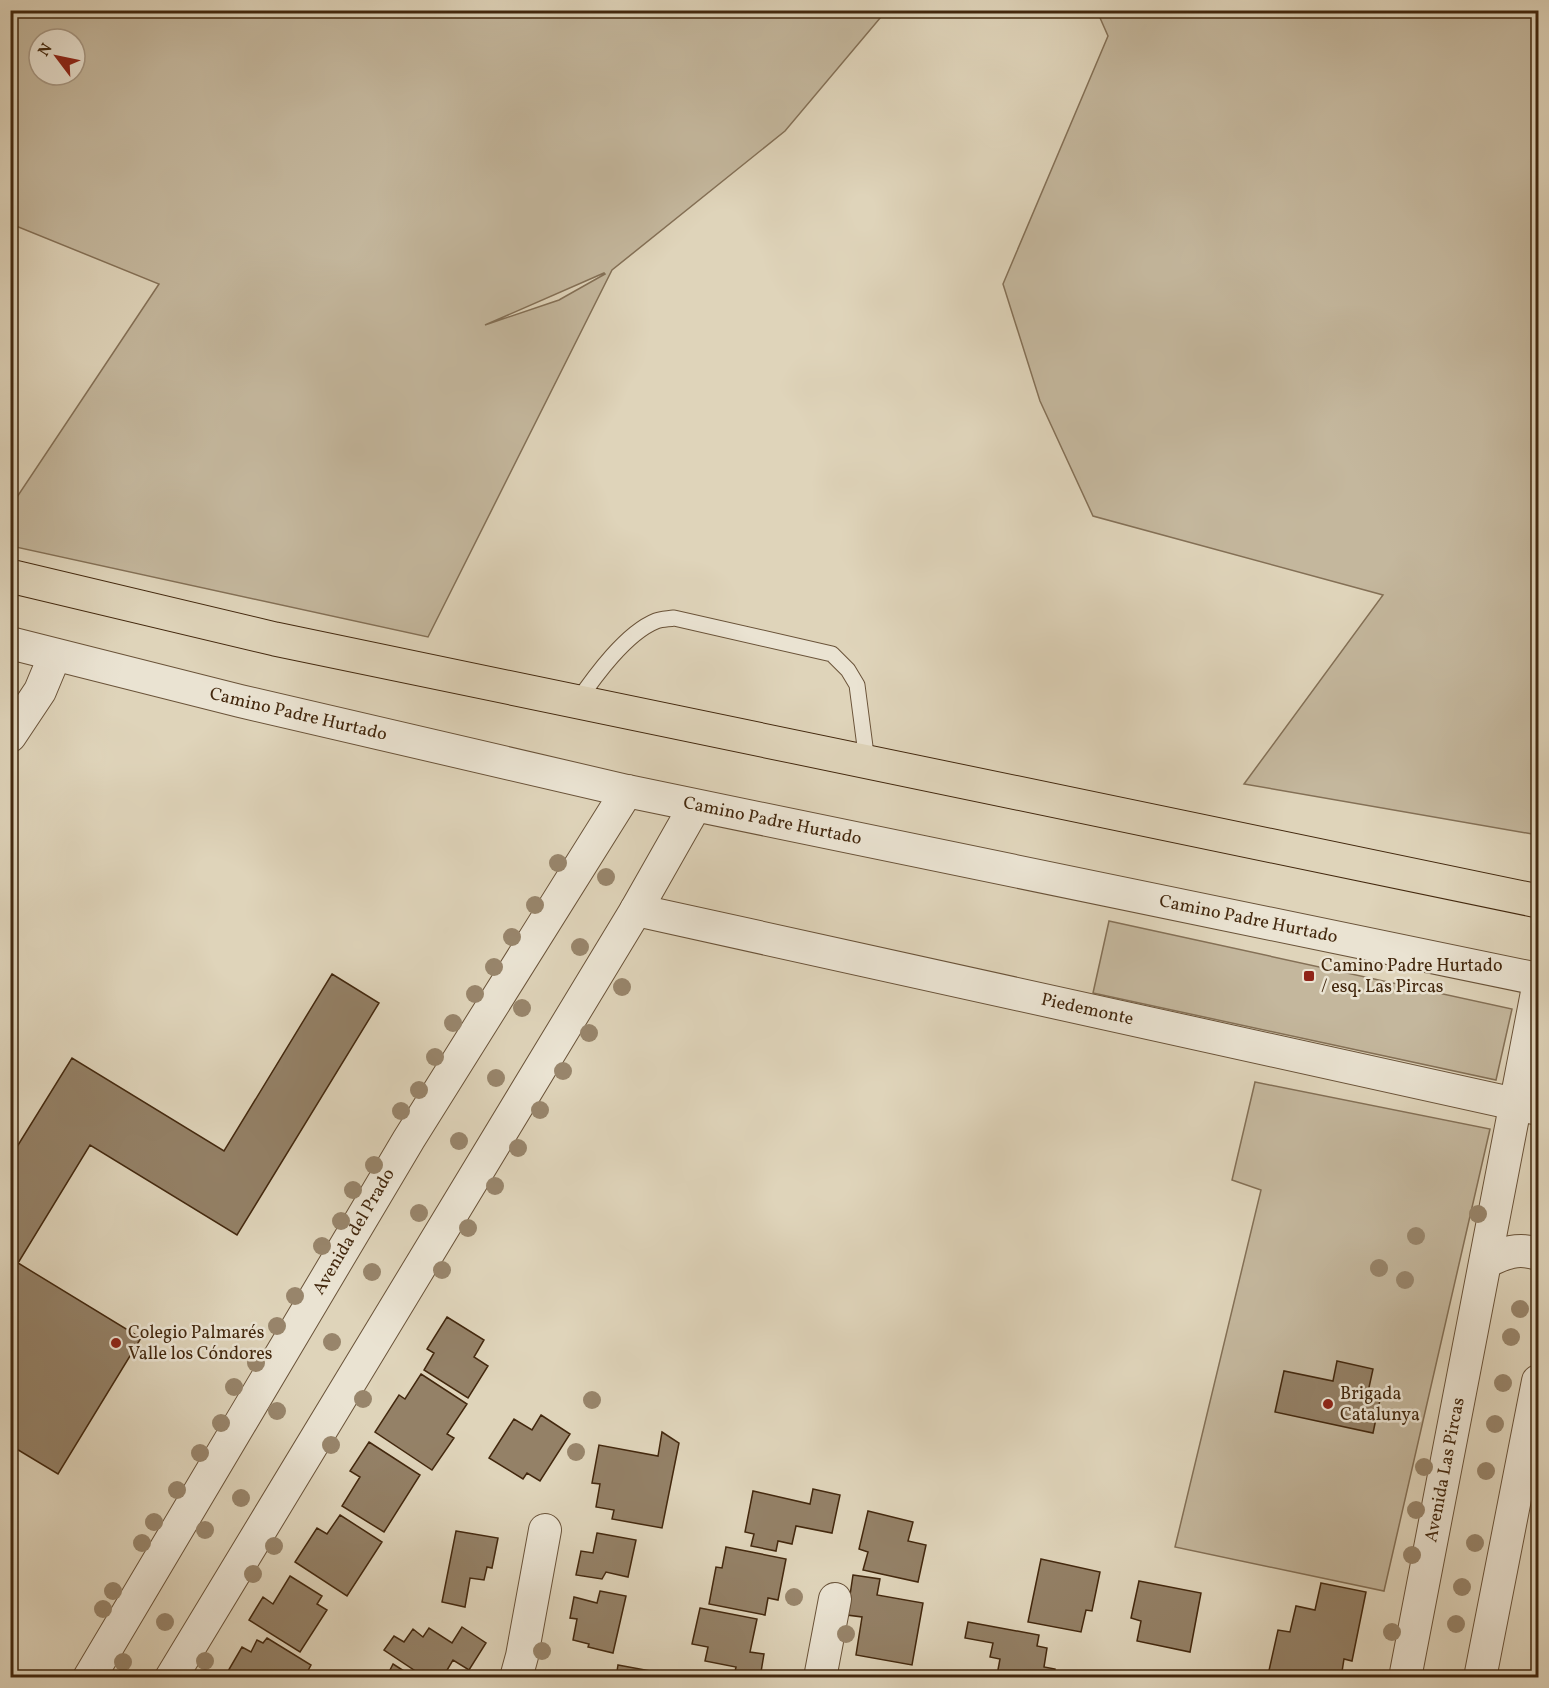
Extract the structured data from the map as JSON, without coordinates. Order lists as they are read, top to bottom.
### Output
{
  "streets": {
    "street": [
      "Camino Padre Hurtado",
      "Piedemonte",
      "Avenida del Prado",
      "Avenida Las Pircas"
    ]
  },
  "crossings": [
    ["Camino Padre Hurtado", "Avenida del Prado"],
    ["Piedemonte", "Avenida Las Pircas"]
  ],
  "places": {
    "transit": ["Camino Padre Hurtado / esq. Las Pircas"],
    "other": ["Colegio Palmarés Valle los Cóndores", "Brigada Catalunya"]
  },
  "north": "top left"
}
